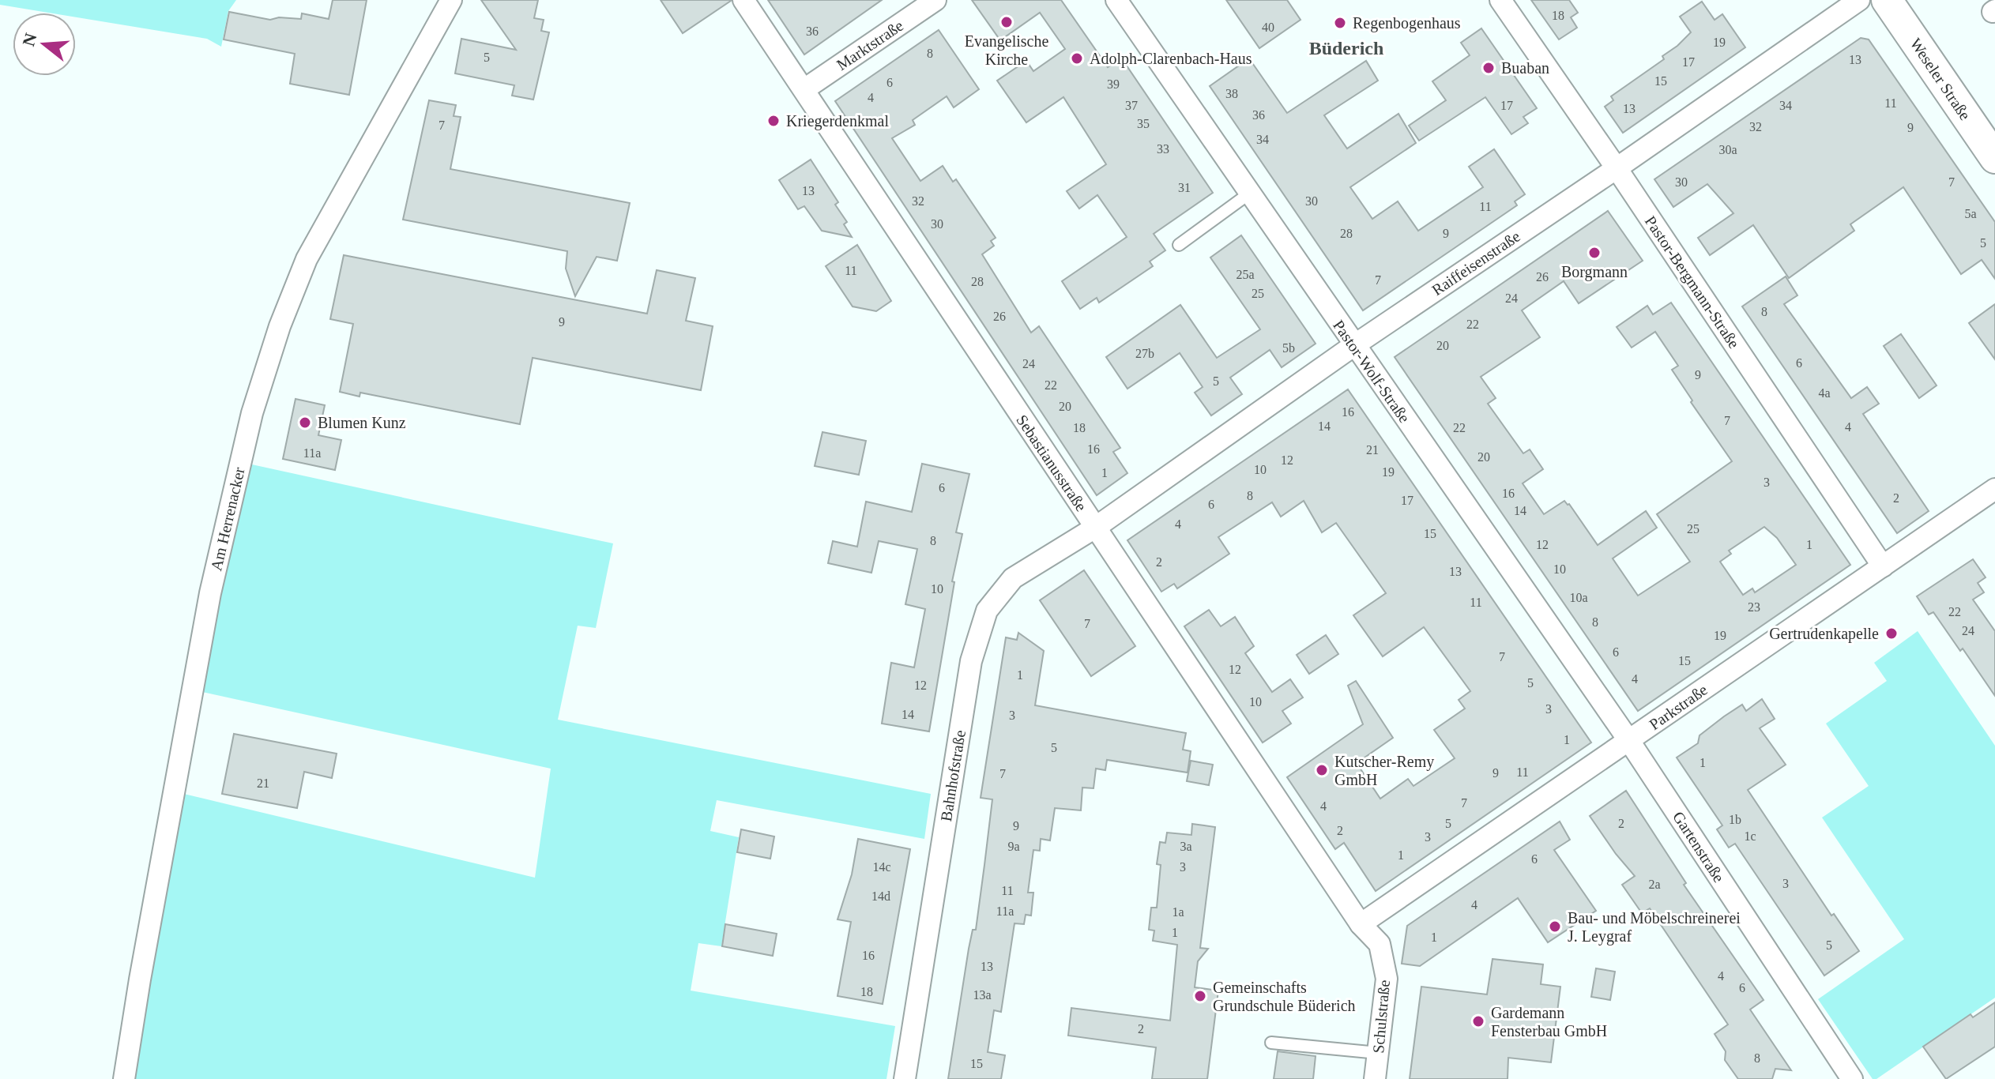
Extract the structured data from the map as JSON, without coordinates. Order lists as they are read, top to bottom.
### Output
{
  "streets": {
    "street": [
      "Marktstraße",
      "Weseler Straße",
      "Raiffeisenstraße",
      "Pastor-Bergmann-Straße",
      "Pastor-Wolf-Straße",
      "Sebastianusstraße",
      "Am Herrenacker",
      "Parkstraße",
      "Bahnhofstraße",
      "Gartenstraße",
      "Schulstraße"
    ]
  },
  "crossings": [
    ["Marktstraße", "Sebastianusstraße"],
    ["Raiffeisenstraße", "Pastor-Bergmann-Straße"],
    ["Raiffeisenstraße", "Pastor-Wolf-Straße"],
    ["Raiffeisenstraße", "Sebastianusstraße"],
    ["Raiffeisenstraße", "Bahnhofstraße"],
    ["Pastor-Bergmann-Straße", "Parkstraße"],
    ["Pastor-Wolf-Straße", "Parkstraße"],
    ["Pastor-Wolf-Straße", "Gartenstraße"],
    ["Sebastianusstraße", "Parkstraße"],
    ["Sebastianusstraße", "Bahnhofstraße"],
    ["Sebastianusstraße", "Schulstraße"],
    ["Parkstraße", "Gartenstraße"],
    ["Parkstraße", "Schulstraße"]
  ],
  "districts": ["Büderich"],
  "places": [
    "Evangelische Kirche",
    "Regenbogenhaus",
    "Adolph-Clarenbach-Haus",
    "Buaban",
    "Kriegerdenkmal",
    "Borgmann",
    "Blumen Kunz",
    "Gertrudenkapelle",
    "Kutscher-Remy GmbH",
    "Bau- und Möbelschreinerei J. Leygraf",
    "Gemeinschafts Grundschule Büderich",
    "Gardemann Fensterbau GmbH"
  ],
  "house_numbers": [
    "18",
    "40",
    "36",
    "19",
    "8",
    "5",
    "13",
    "17",
    "15",
    "6",
    "39",
    "38",
    "4",
    "11",
    "37",
    "17",
    "34",
    "13",
    "36",
    "35",
    "7",
    "32",
    "9",
    "34",
    "33",
    "30a",
    "30",
    "7",
    "31",
    "13",
    "32",
    "30",
    "11",
    "5a",
    "30",
    "28",
    "9",
    "5",
    "11",
    "25a",
    "26",
    "7",
    "28",
    "25",
    "24",
    "8",
    "26",
    "9",
    "22",
    "20",
    "5b",
    "27b",
    "6",
    "24",
    "9",
    "5",
    "22",
    "4a",
    "20",
    "16",
    "7",
    "14",
    "4",
    "18",
    "22",
    "16",
    "21",
    "11a",
    "20",
    "12",
    "10",
    "19",
    "1",
    "3",
    "6",
    "16",
    "8",
    "2",
    "17",
    "6",
    "14",
    "4",
    "25",
    "15",
    "8",
    "12",
    "1",
    "2",
    "10",
    "13",
    "10",
    "10a",
    "11",
    "23",
    "22",
    "8",
    "7",
    "24",
    "19",
    "6",
    "7",
    "15",
    "12",
    "1",
    "4",
    "5",
    "12",
    "10",
    "3",
    "14",
    "3",
    "1",
    "5",
    "1",
    "11",
    "9",
    "7",
    "21",
    "7",
    "4",
    "1b",
    "5",
    "2",
    "9",
    "2",
    "1c",
    "3",
    "9a",
    "3a",
    "1",
    "6",
    "14c",
    "3",
    "3",
    "2a",
    "11",
    "14d",
    "4",
    "11a",
    "1a",
    "1",
    "1",
    "5",
    "16",
    "13",
    "4",
    "6",
    "18",
    "13a",
    "2",
    "8",
    "15"
  ],
  "north": "left"
}
